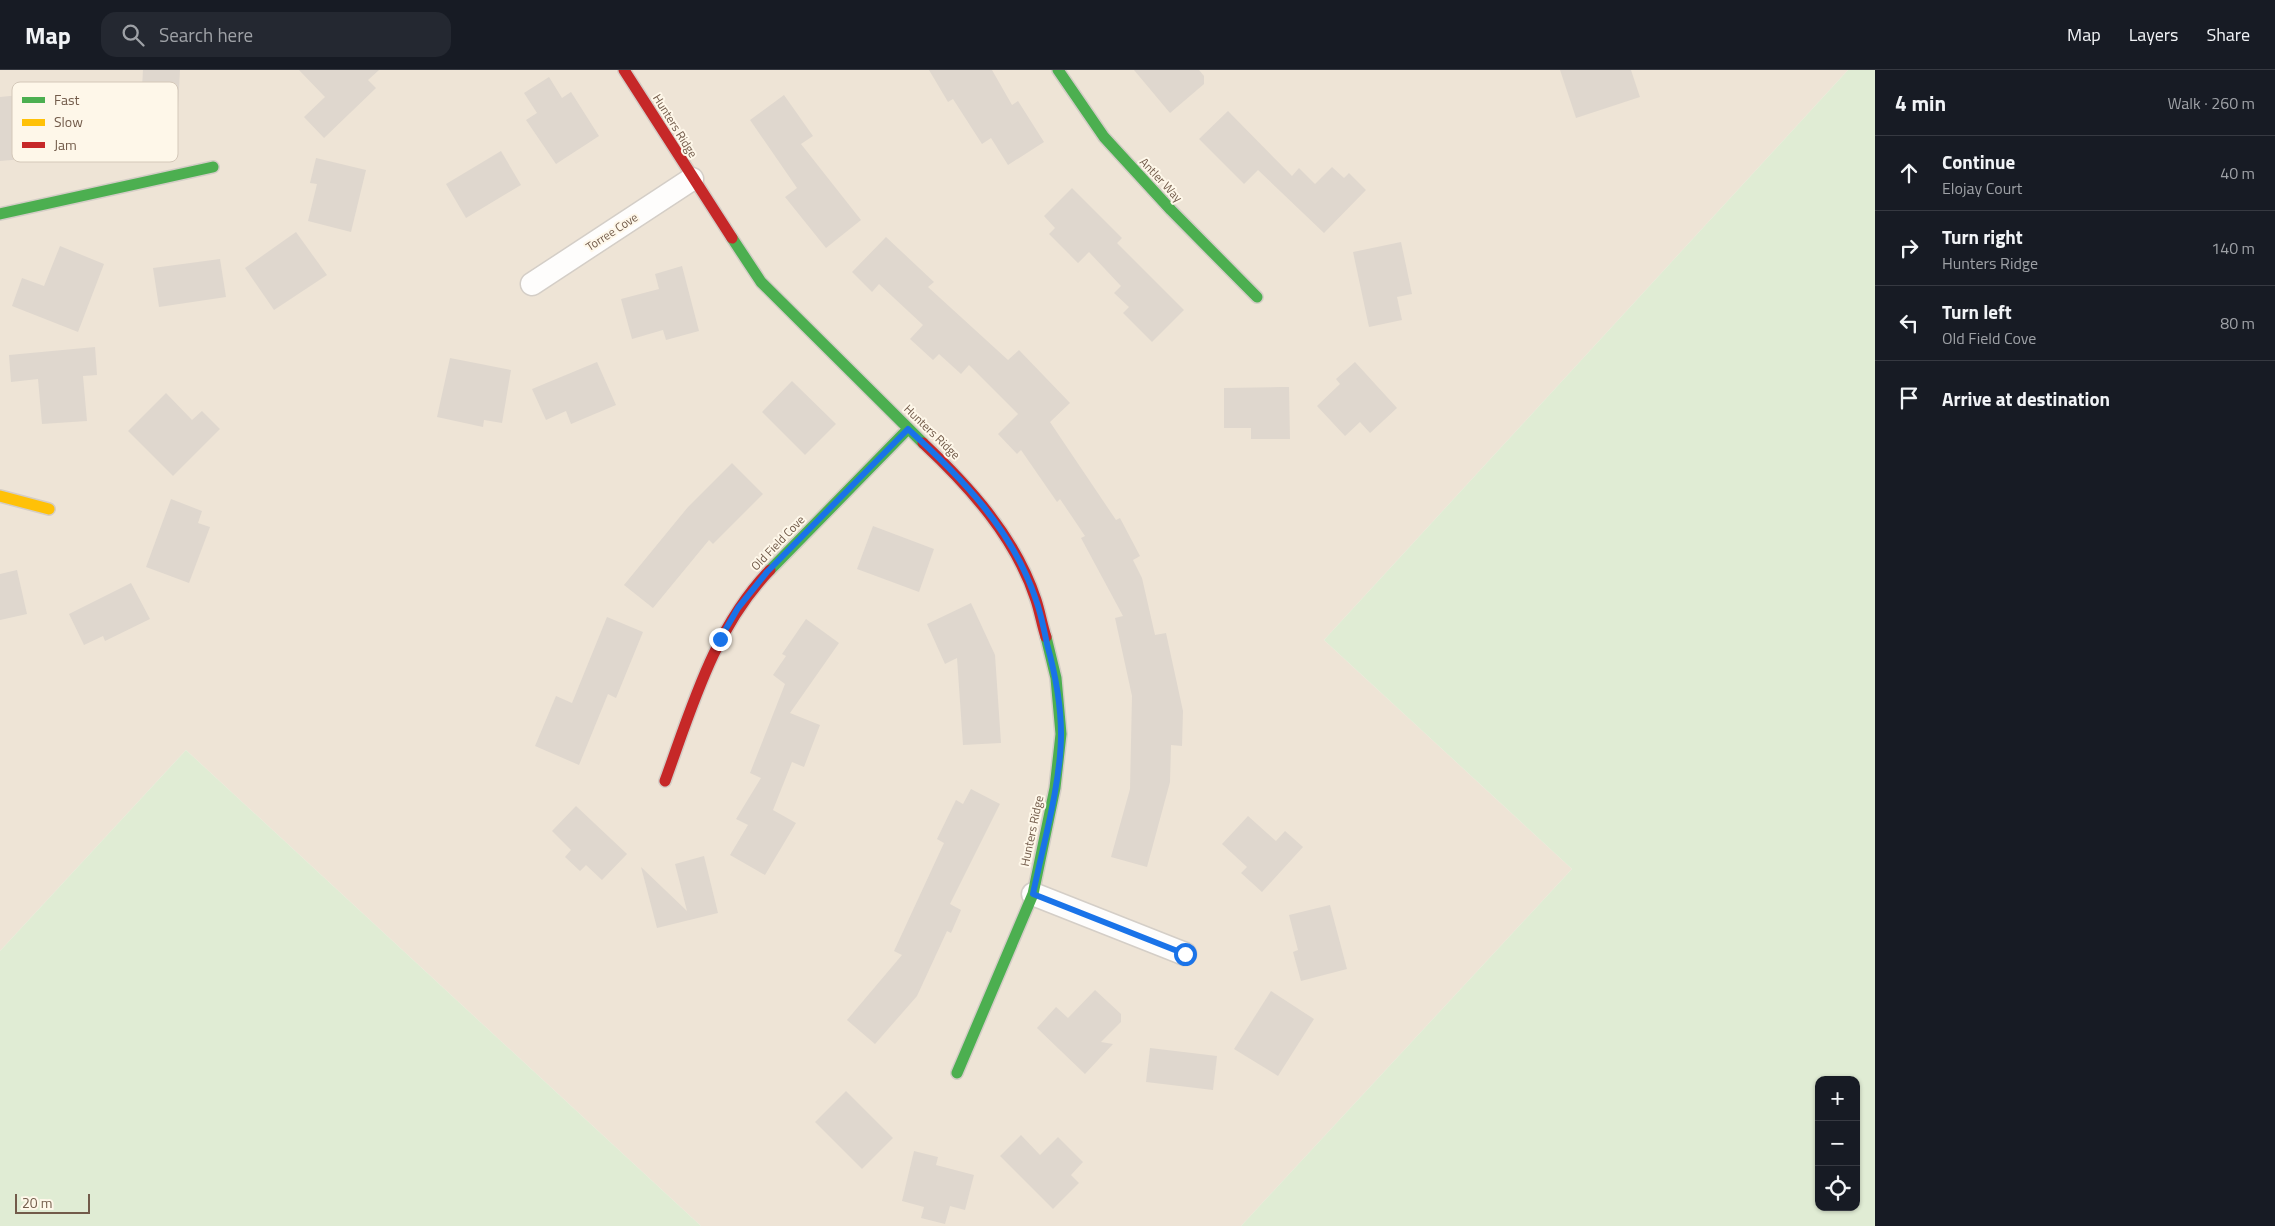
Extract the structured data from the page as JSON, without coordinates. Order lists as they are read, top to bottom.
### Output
{
  "streets": {
    "street": [
      "Hunters Ridge",
      "Antler Way",
      "Torree Cove",
      "Old Field Cove"
    ]
  },
  "crossings": [
    ["Hunters Ridge", "Torree Cove"],
    ["Hunters Ridge", "Old Field Cove"]
  ],
  "legend": ["Fast", "Slow", "Jam"],
  "scale_bar": "20 m",
  "page": {
    "header": "Map",
    "search": "Search here",
    "nav": ["Map", "Layers", "Share"],
    "heading": ["4 min", "Walk · 260 m"],
    "list": [
      ["Continue", "Elojay Court", "40 m"],
      ["Turn right", "Hunters Ridge", "140 m"],
      ["Turn left", "Old Field Cove", "80 m"],
      "Arrive at destination"
    ],
    "map_buttons": ["+", "−"],
    "scale": "20 m"
  }
}
